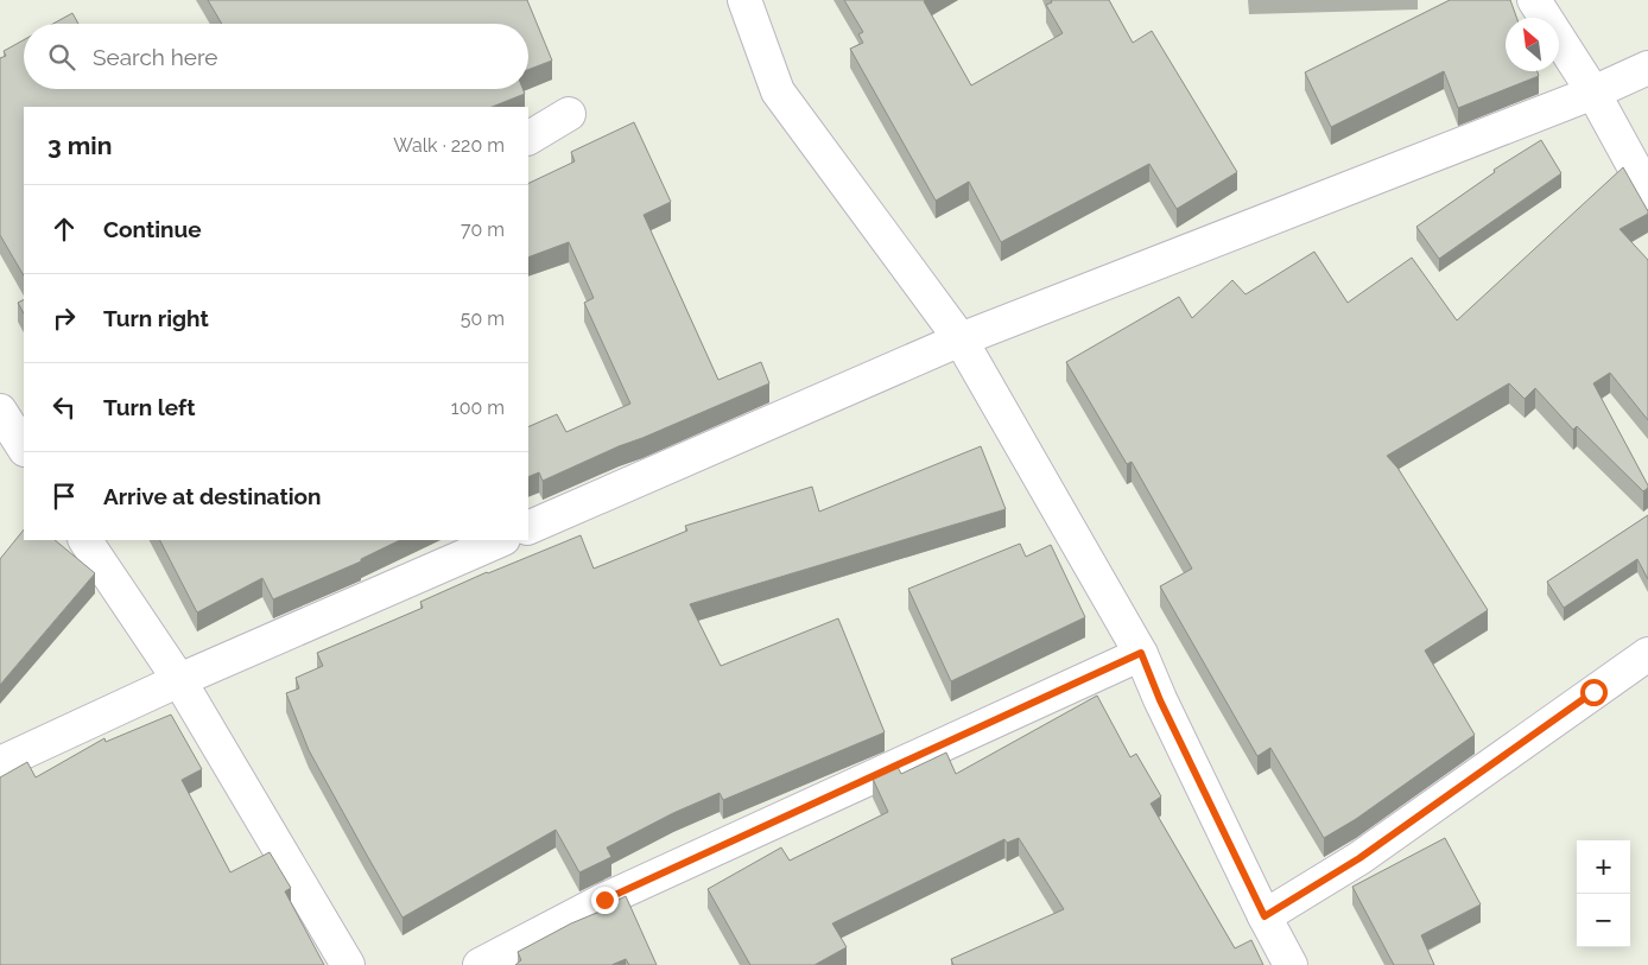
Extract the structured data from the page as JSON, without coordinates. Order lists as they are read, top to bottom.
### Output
{
  "north": "top left",
  "page": {
    "search": "Search here",
    "heading": ["3 min", "Walk · 220 m"],
    "list": [
      ["Continue", "70 m"],
      ["Turn right", "50 m"],
      ["Turn left", "100 m"],
      "Arrive at destination"
    ],
    "map_buttons": ["+", "−"]
  }
}
